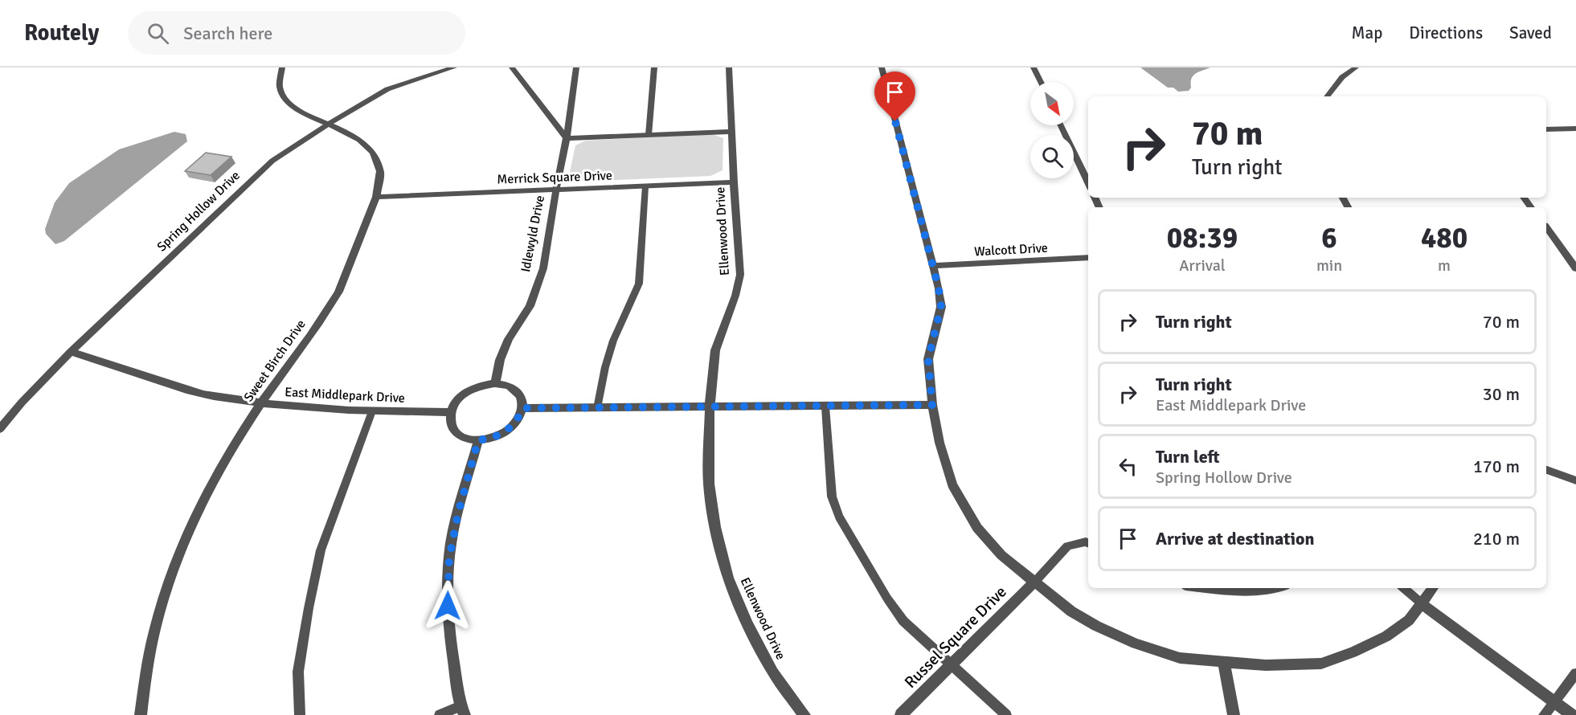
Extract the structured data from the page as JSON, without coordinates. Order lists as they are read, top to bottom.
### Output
{
  "streets": {
    "street": [
      "Merrick Square Drive",
      "Spring Hollow Drive",
      "Ellenwood Drive",
      "Idlewyld Drive",
      "Walcott Drive",
      "Sweet Birch Drive",
      "East Middlepark Drive",
      "Russel Square Drive"
    ]
  },
  "crossings": [
    ["Merrick Square Drive", "Ellenwood Drive"],
    ["Merrick Square Drive", "Idlewyld Drive"],
    ["Merrick Square Drive", "Sweet Birch Drive"],
    ["Spring Hollow Drive", "Sweet Birch Drive"],
    ["Spring Hollow Drive", "East Middlepark Drive"],
    ["Idlewyld Drive", "East Middlepark Drive"],
    ["Sweet Birch Drive", "East Middlepark Drive"]
  ],
  "north": "bottom right",
  "page": {
    "header": "Routely",
    "search": "Search here",
    "nav": ["Map", "Directions", "Saved"],
    "turn": ["70 m", "Turn right"],
    "eta": [
      "08:39",
      "Arrival",
      "6",
      "min",
      "480",
      "m"
    ],
    "list": [
      {
        "name": "Turn right",
        "value": "70 m"
      },
      {
        "name": "Turn right",
        "note": "East Middlepark Drive",
        "value": "30 m"
      },
      {
        "name": "Turn left",
        "note": "Spring Hollow Drive",
        "value": "170 m"
      },
      {
        "name": "Arrive at destination",
        "value": "210 m"
      }
    ]
  }
}
